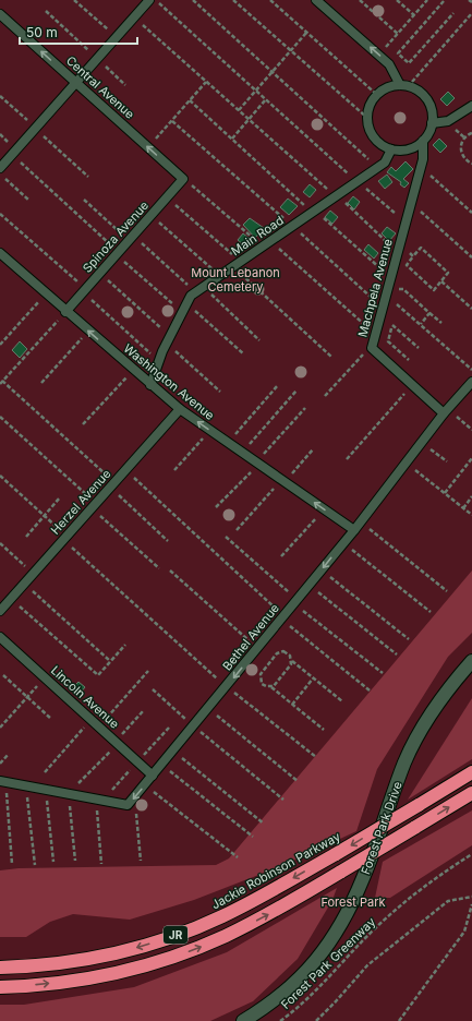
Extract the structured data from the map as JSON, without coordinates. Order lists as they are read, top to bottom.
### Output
{
  "streets": {
    "highway": ["Jackie Robinson Parkway", "JR"],
    "street": ["Forest Park Drive"],
    "lane": [
      "Central Avenue",
      "Main Road",
      "Spinoza Avenue",
      "Machpela Avenue",
      "Washington Avenue",
      "Herzel Avenue",
      "Bethel Avenue",
      "Lincoln Avenue"
    ],
    "path": ["Forest Park Greenway"]
  },
  "crossings": [
    ["Central Avenue", "Spinoza Avenue"],
    ["Main Road", "Machpela Avenue"],
    ["Main Road", "Washington Avenue"],
    ["Spinoza Avenue", "Washington Avenue"],
    ["Machpela Avenue", "Bethel Avenue"],
    ["Washington Avenue", "Herzel Avenue"],
    ["Washington Avenue", "Bethel Avenue"],
    ["Bethel Avenue", "Lincoln Avenue"]
  ],
  "one_way": ["Central Avenue"],
  "parks": ["Mount Lebanon Cemetery", "Forest Park"],
  "scale_bar": "50 m"
}
